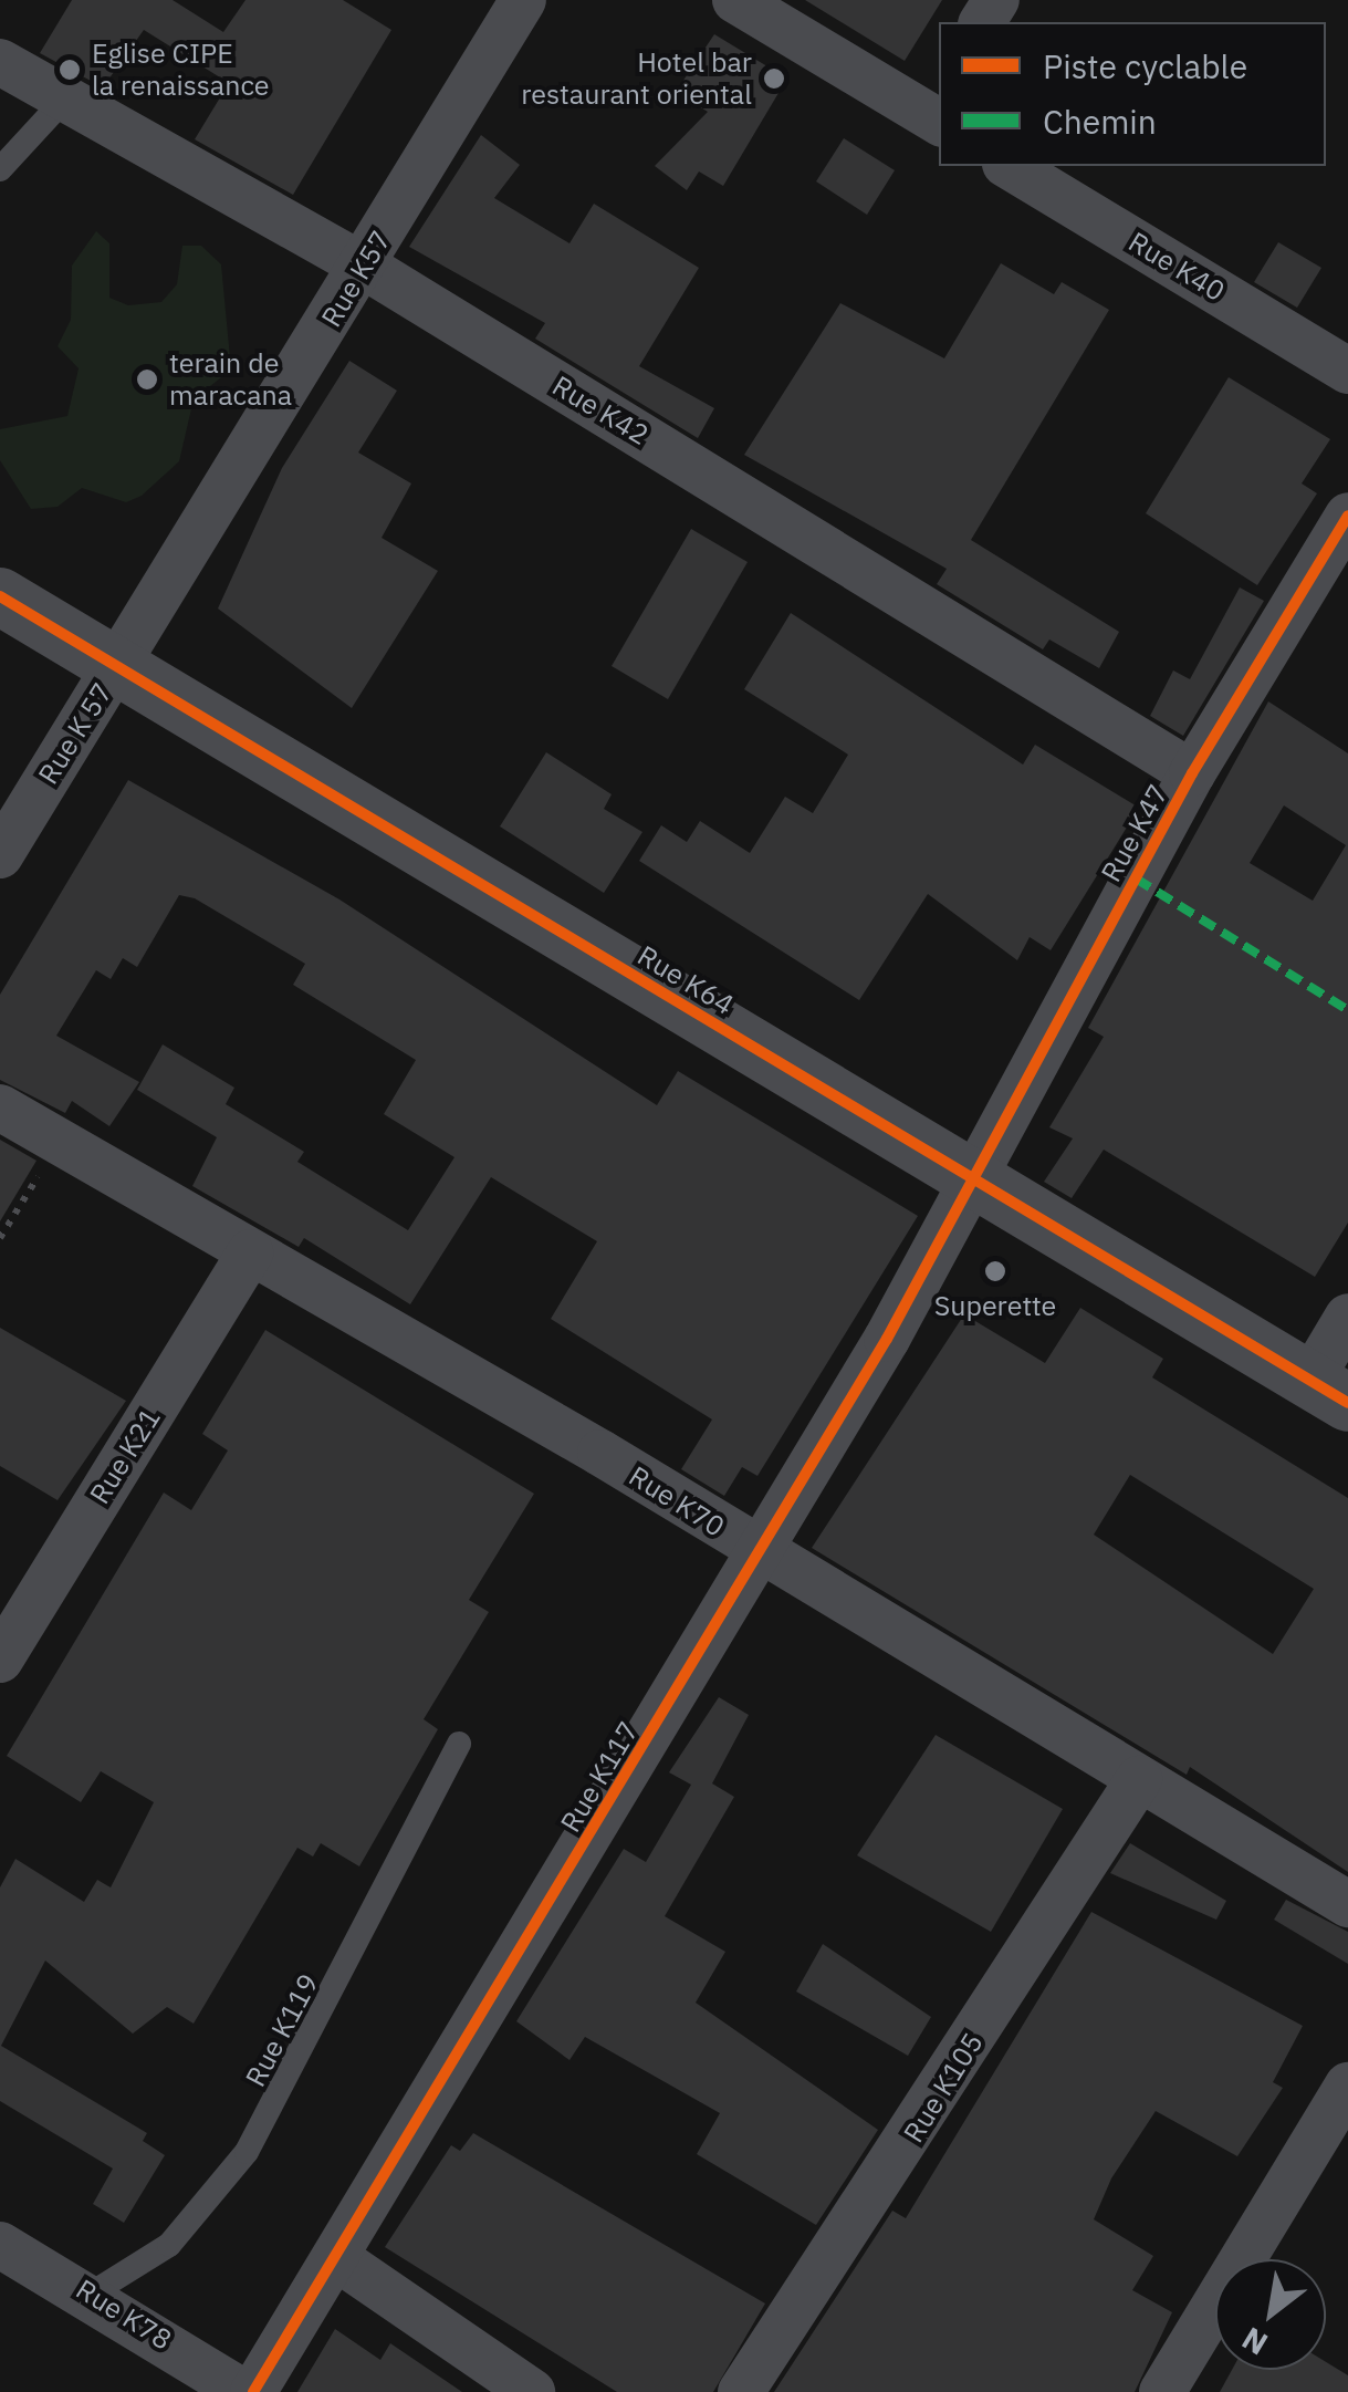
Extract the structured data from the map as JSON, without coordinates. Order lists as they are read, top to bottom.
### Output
{
  "streets": {
    "street": [
      "Rue K40",
      "Rue K57",
      "Rue K42",
      "Rue K 57",
      "Rue K47",
      "Rue K64",
      "Rue K21",
      "Rue K70",
      "Rue K117",
      "Rue K105",
      "Rue K78"
    ],
    "lane": ["Rue K119"]
  },
  "crossings": [
    ["Rue K57", "Rue K42"],
    ["Rue K57", "Rue K 57"],
    ["Rue K57", "Rue K64"],
    ["Rue K42", "Rue K47"],
    ["Rue K 57", "Rue K64"],
    ["Rue K47", "Rue K64"],
    ["Rue K47", "Rue K117"],
    ["Rue K64", "Rue K117"],
    ["Rue K21", "Rue K70"],
    ["Rue K70", "Rue K117"],
    ["Rue K70", "Rue K105"],
    ["Rue K119", "Rue K78"]
  ],
  "places": [
    "Eglise CIPE la renaissance",
    "Hotel bar restaurant oriental",
    "terain de maracana",
    "Superette"
  ],
  "legend": ["Piste cyclable", "Chemin"],
  "north": "bottom left"
}
